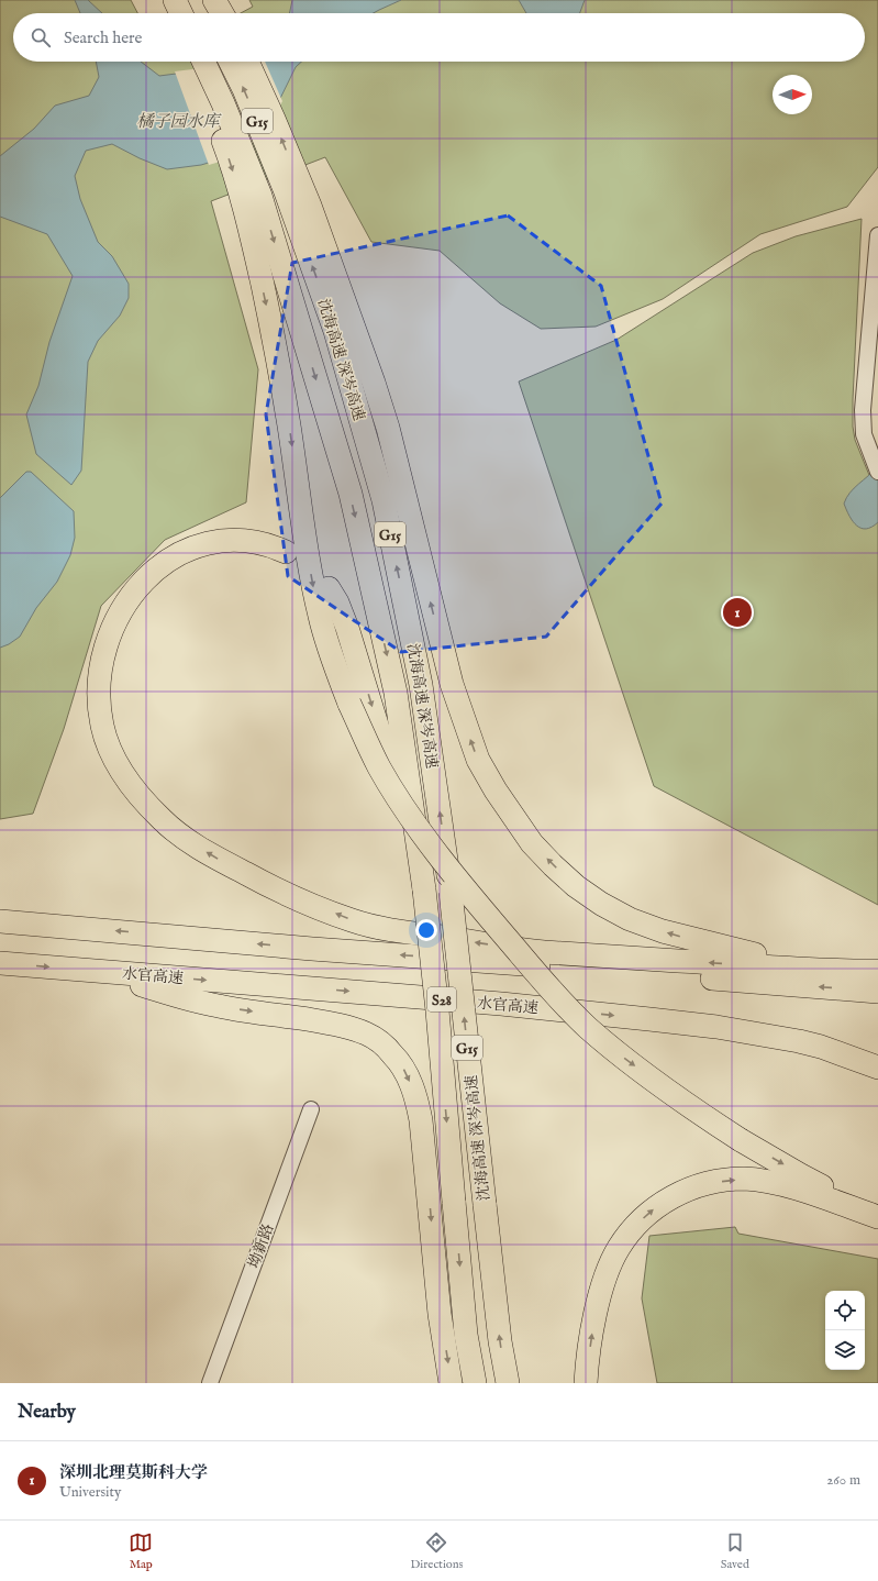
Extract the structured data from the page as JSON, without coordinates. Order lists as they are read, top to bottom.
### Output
{
  "streets": {
    "highway": [
      "G15",
      "沈海高速 深岑高速",
      "水官高速",
      "S28"
    ],
    "street": ["坳新路"]
  },
  "water": ["橘子园水库"],
  "north": "right",
  "page": {
    "search": "Search here",
    "pins": "1",
    "heading": "Nearby",
    "list": [
      {
        "mark": "1",
        "name": "深圳北理莫斯科大学",
        "note": "University",
        "value": "260 m"
      }
    ],
    "nav": ["Map", "Directions", "Saved"]
  }
}
